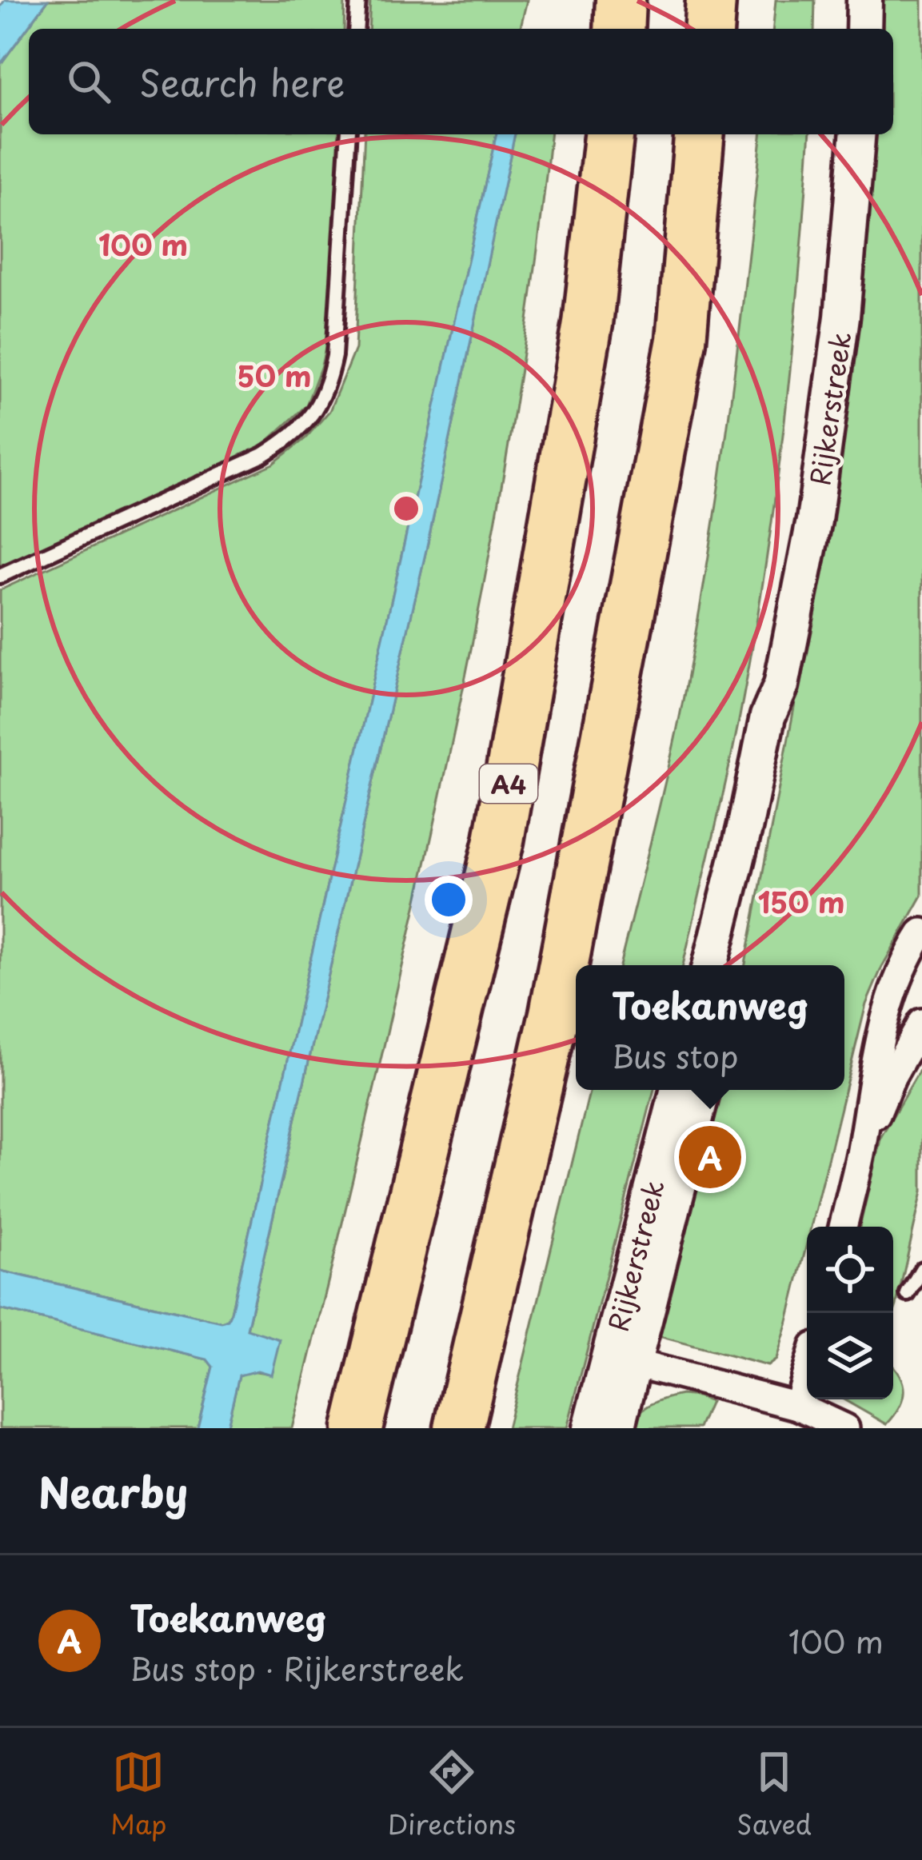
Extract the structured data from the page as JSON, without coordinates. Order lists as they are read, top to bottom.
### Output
{
  "streets": {
    "highway": ["A4"],
    "street": ["Rijkerstreek"]
  },
  "page": {
    "search": "Search here",
    "popup": ["Toekanweg", "Bus stop"],
    "pins": "A",
    "heading": "Nearby",
    "list": [
      {
        "mark": "A",
        "name": "Toekanweg",
        "note": "Bus stop · Rijkerstreek",
        "value": "100 m"
      }
    ],
    "nav": ["Map", "Directions", "Saved"]
  },
  "rings": ["100 m", "50 m", "150 m"]
}
